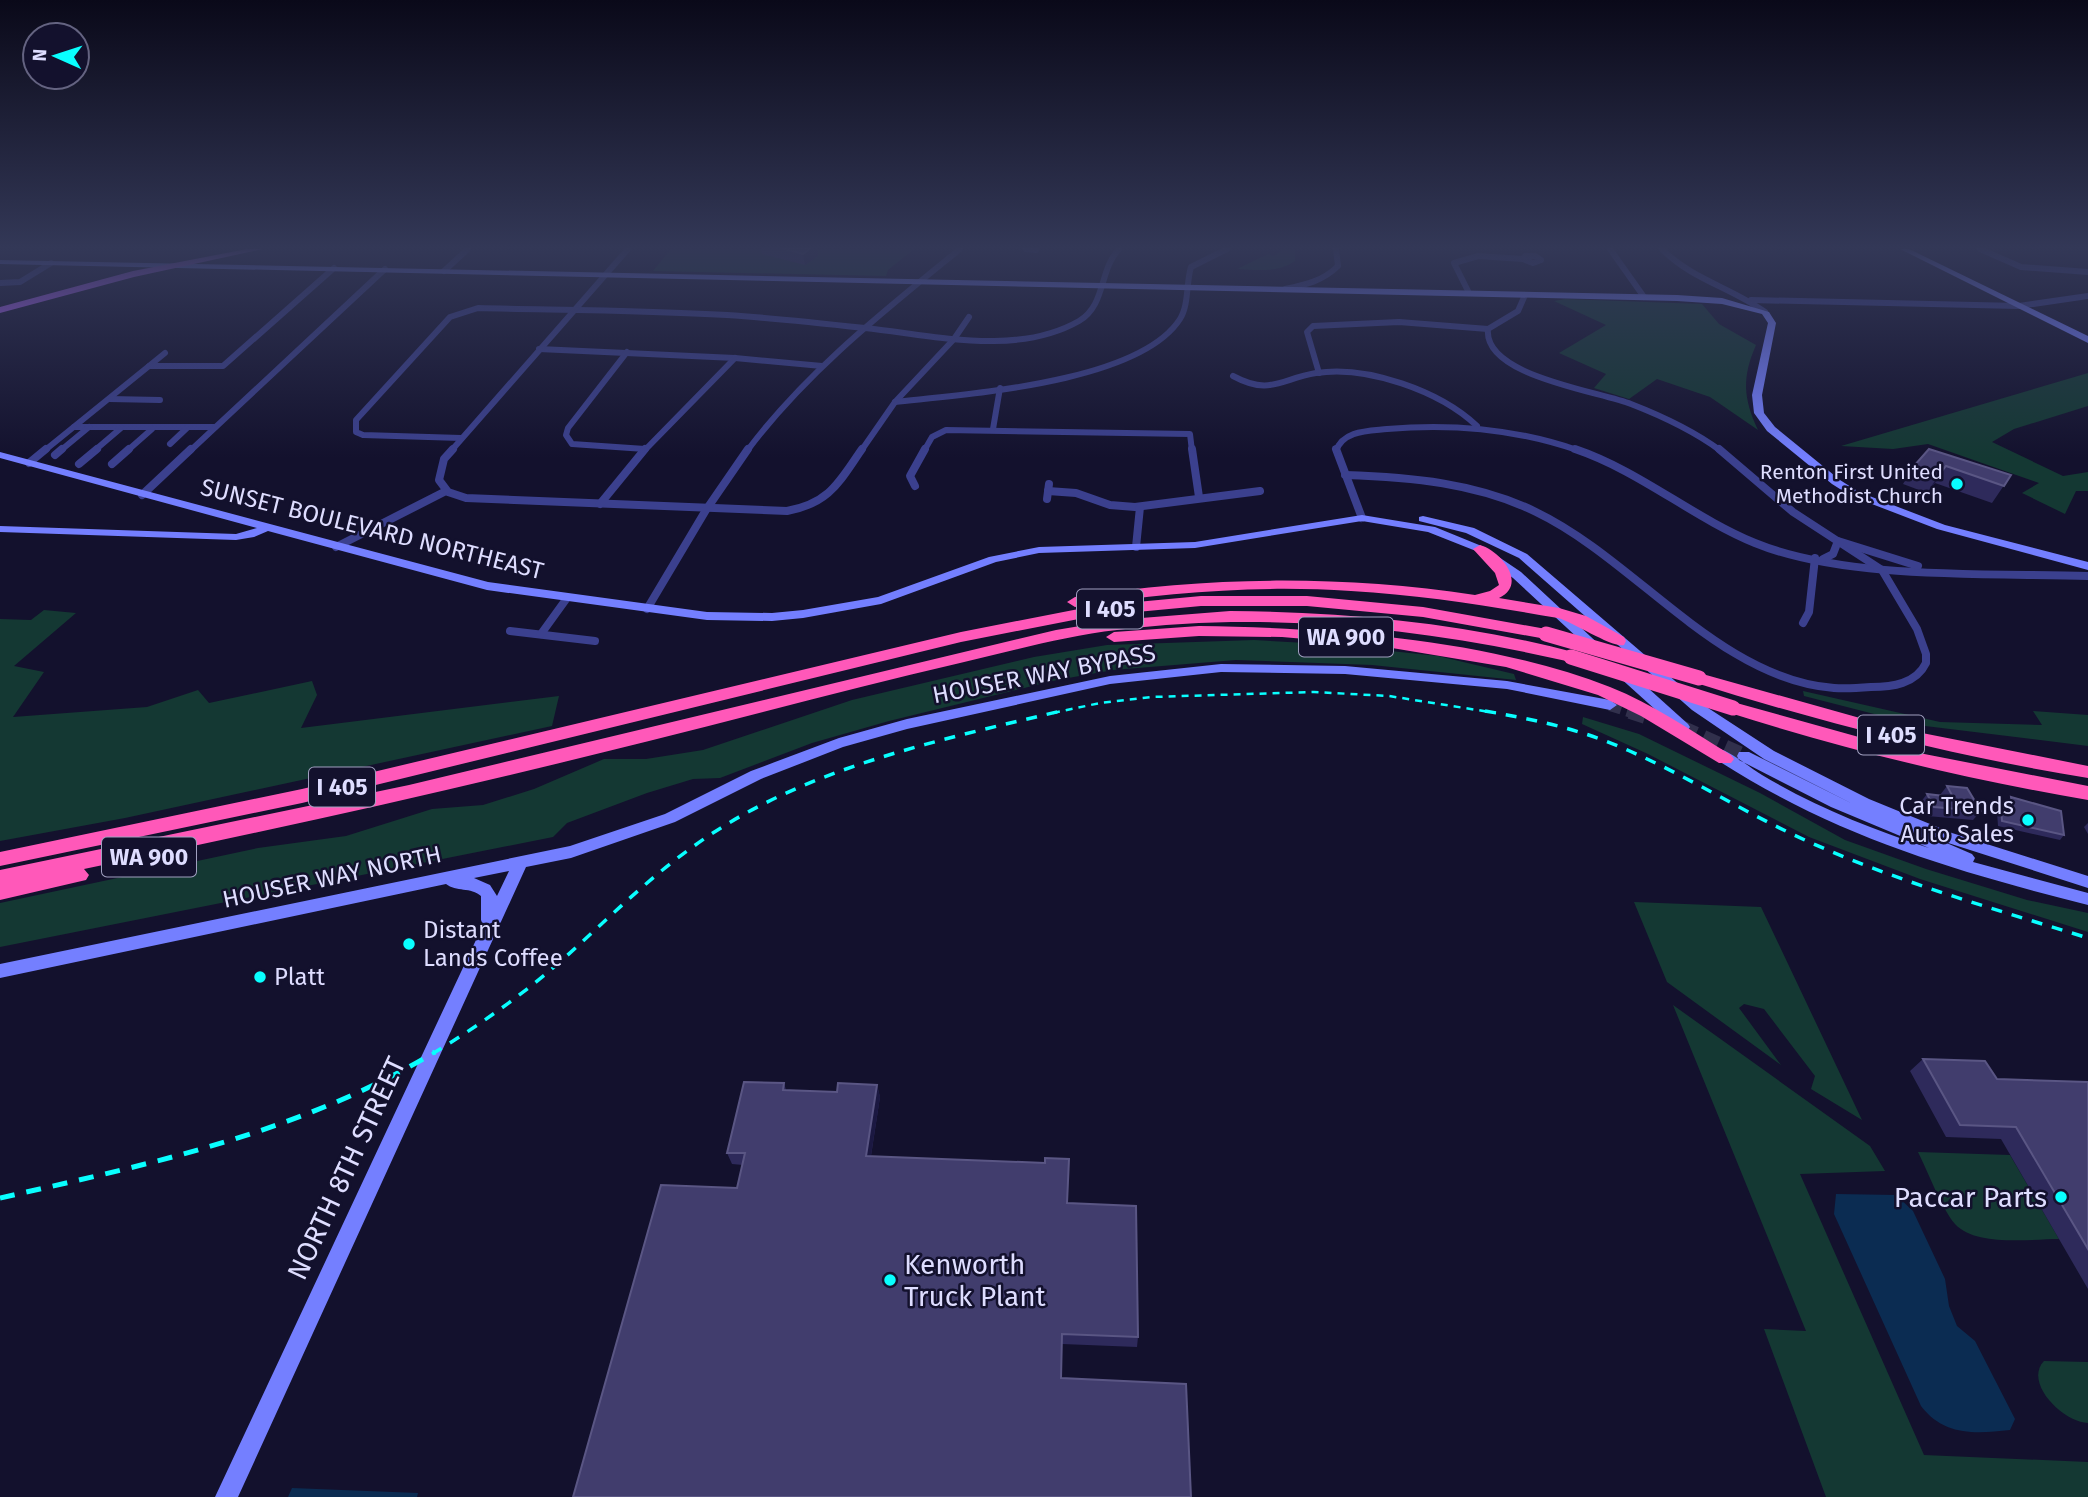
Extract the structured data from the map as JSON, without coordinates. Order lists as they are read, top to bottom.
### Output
{
  "streets": {
    "highway": ["I 405", "WA 900"],
    "street": [
      "SUNSET BOULEVARD NORTHEAST",
      "HOUSER WAY BYPASS",
      "HOUSER WAY NORTH",
      "NORTH 8TH STREET"
    ]
  },
  "crossings": [
    ["SUNSET BOULEVARD NORTHEAST", "WA 900"],
    ["I 405", "WA 900"],
    ["HOUSER WAY BYPASS", "HOUSER WAY NORTH"],
    ["HOUSER WAY NORTH", "NORTH 8TH STREET"]
  ],
  "places": [
    "Renton First United Methodist Church",
    "Car Trends Auto Sales",
    "Distant Lands Coffee",
    "Platt",
    "Paccar Parts",
    "Kenworth Truck Plant"
  ],
  "north": "left"
}
